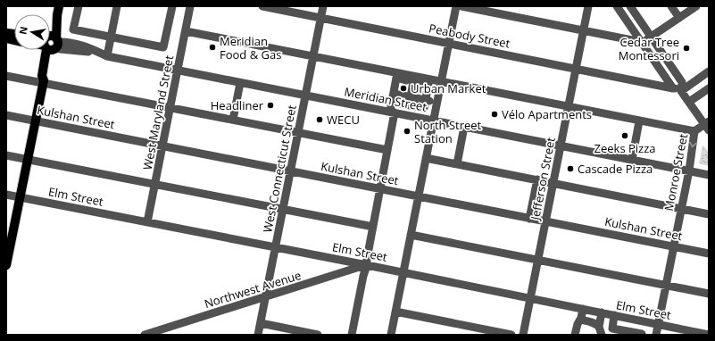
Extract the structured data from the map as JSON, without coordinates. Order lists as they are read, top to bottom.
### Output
{
  "streets": {
    "street": [
      "Peabody Street",
      "Meridian Street",
      "West Maryland Street",
      "Kulshan Street",
      "West Connecticut Street",
      "Monroe Street",
      "Jefferson Street",
      "Elm Street",
      "Northwest Avenue"
    ]
  },
  "crossings": [
    ["Peabody Street", "West Connecticut Street"],
    ["Peabody Street", "Jefferson Street"],
    ["Meridian Street", "West Maryland Street"],
    ["Meridian Street", "West Connecticut Street"],
    ["Meridian Street", "Monroe Street"],
    ["Meridian Street", "Jefferson Street"],
    ["West Maryland Street", "Kulshan Street"],
    ["West Maryland Street", "Elm Street"],
    ["Kulshan Street", "West Connecticut Street"],
    ["Kulshan Street", "Monroe Street"],
    ["Kulshan Street", "Jefferson Street"],
    ["West Connecticut Street", "Elm Street"],
    ["West Connecticut Street", "Northwest Avenue"],
    ["Monroe Street", "Elm Street"],
    ["Jefferson Street", "Elm Street"],
    ["Elm Street", "Northwest Avenue"]
  ],
  "places": [
    "Meridian Food & Gas",
    "Cedar Tree Montessori",
    "Urban Market",
    "Headliner",
    "Vélo Apartments",
    "WECU",
    "North Street Station",
    "Zeeks Pizza",
    "Cascade Pizza"
  ],
  "north": "left"
}
